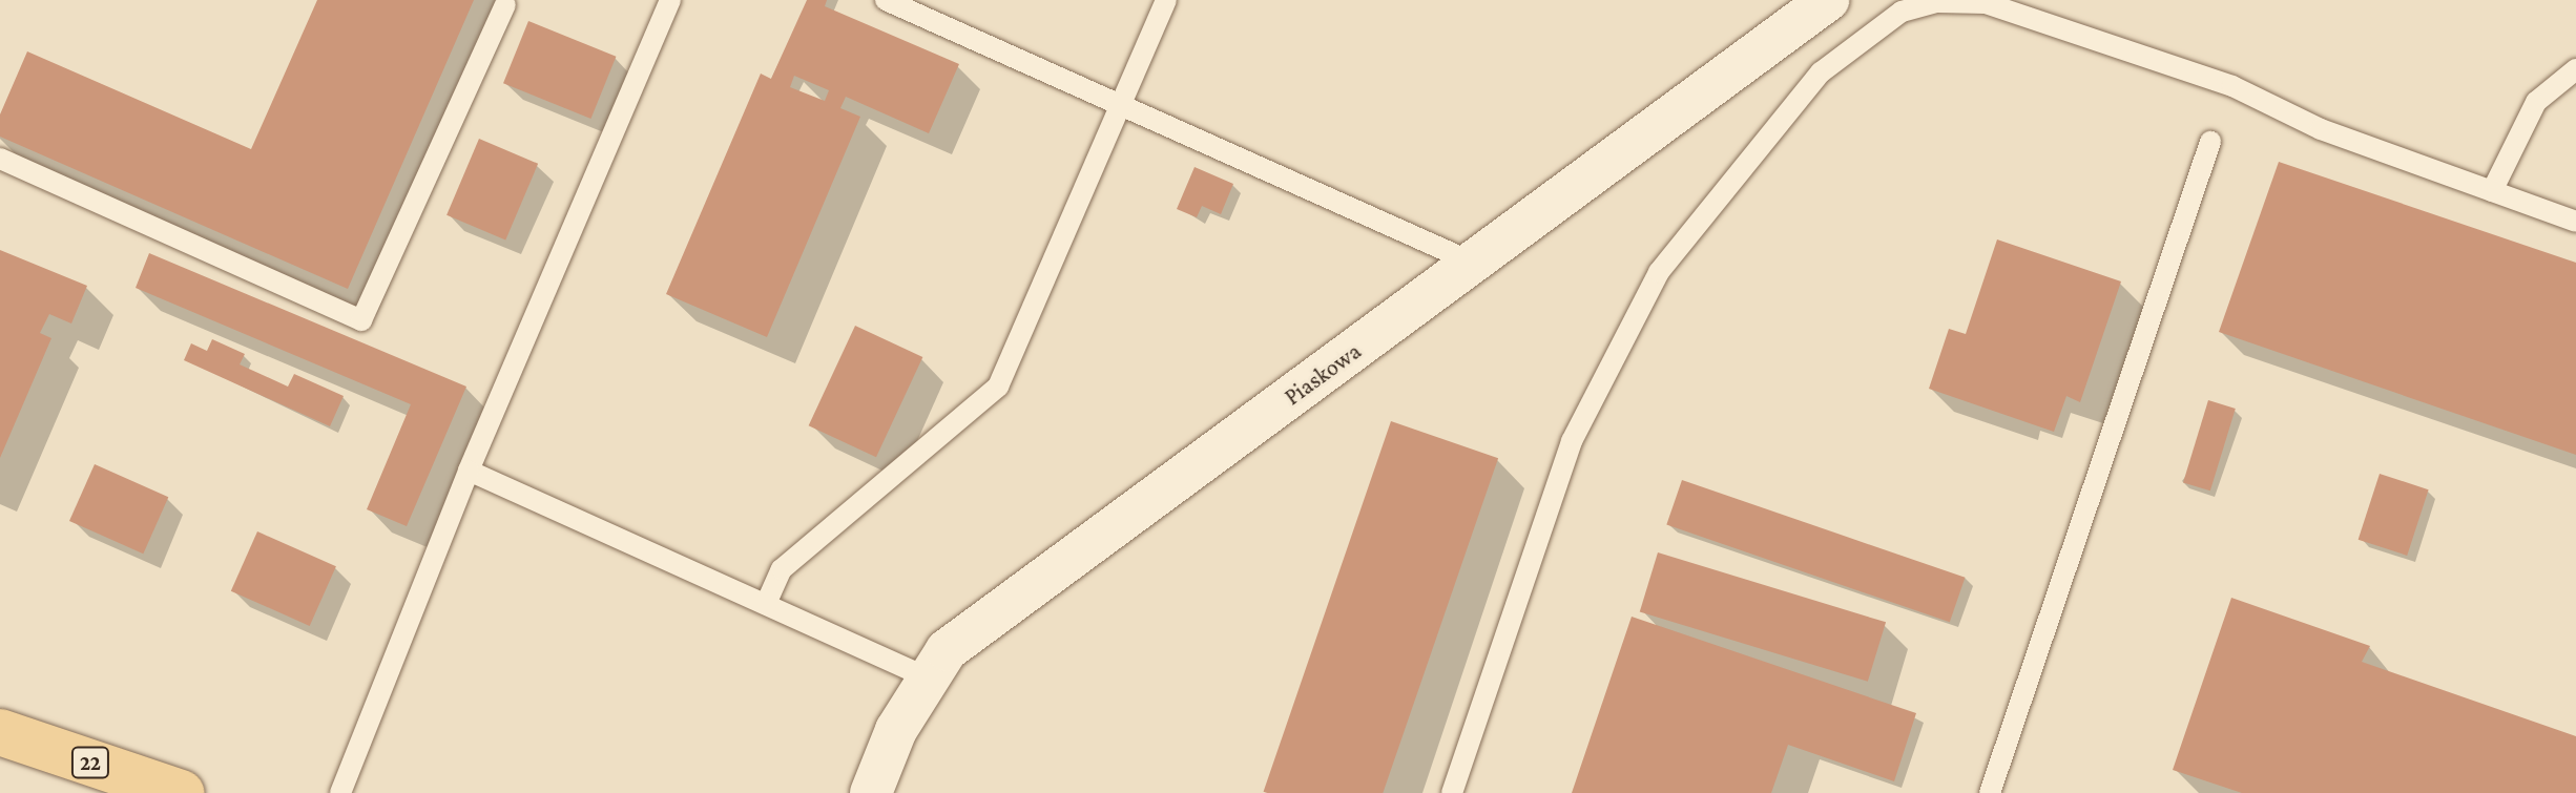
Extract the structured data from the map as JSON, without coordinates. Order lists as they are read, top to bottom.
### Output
{
  "streets": {
    "main road": ["22"],
    "street": ["Piaskowa"]
  }
}
